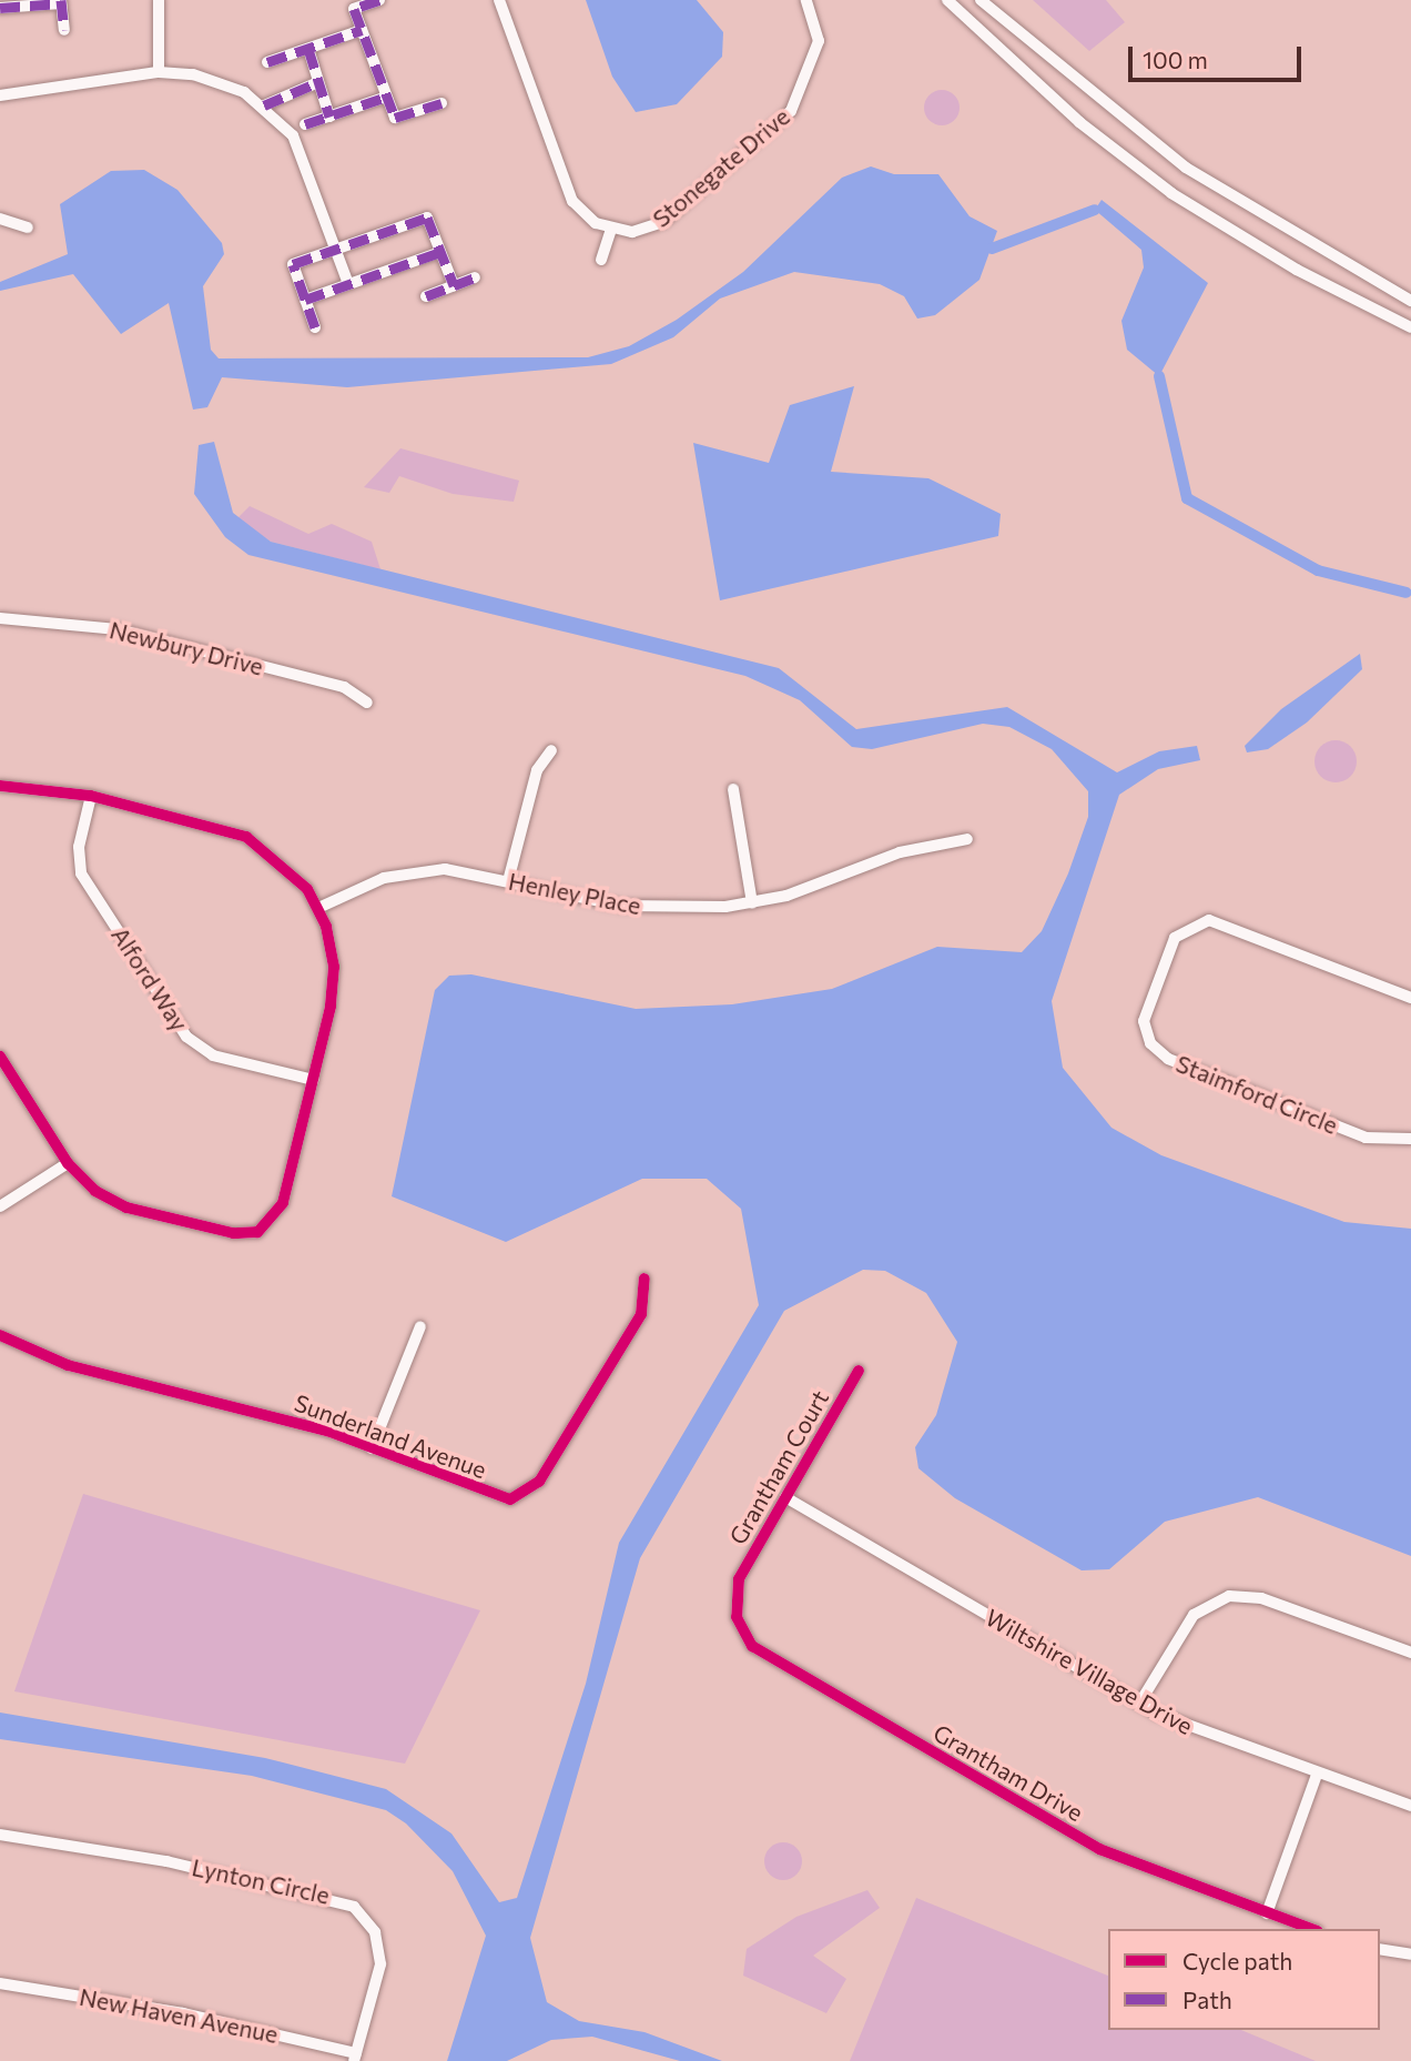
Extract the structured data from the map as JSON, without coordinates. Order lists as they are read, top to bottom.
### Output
{
  "streets": {
    "street": [
      "Stonegate Drive",
      "Newbury Drive",
      "Henley Place",
      "Alford Way",
      "Staimford Circle",
      "Sunderland Avenue",
      "Grantham Court",
      "Wiltshire Village Drive",
      "Grantham Drive",
      "Lynton Circle",
      "New Haven Avenue"
    ]
  },
  "crossings": [
    ["Grantham Court", "Wiltshire Village Drive"],
    ["Grantham Court", "Grantham Drive"],
    ["Lynton Circle", "New Haven Avenue"]
  ],
  "legend": ["Cycle path", "Path"],
  "scale_bar": "100 m"
}
